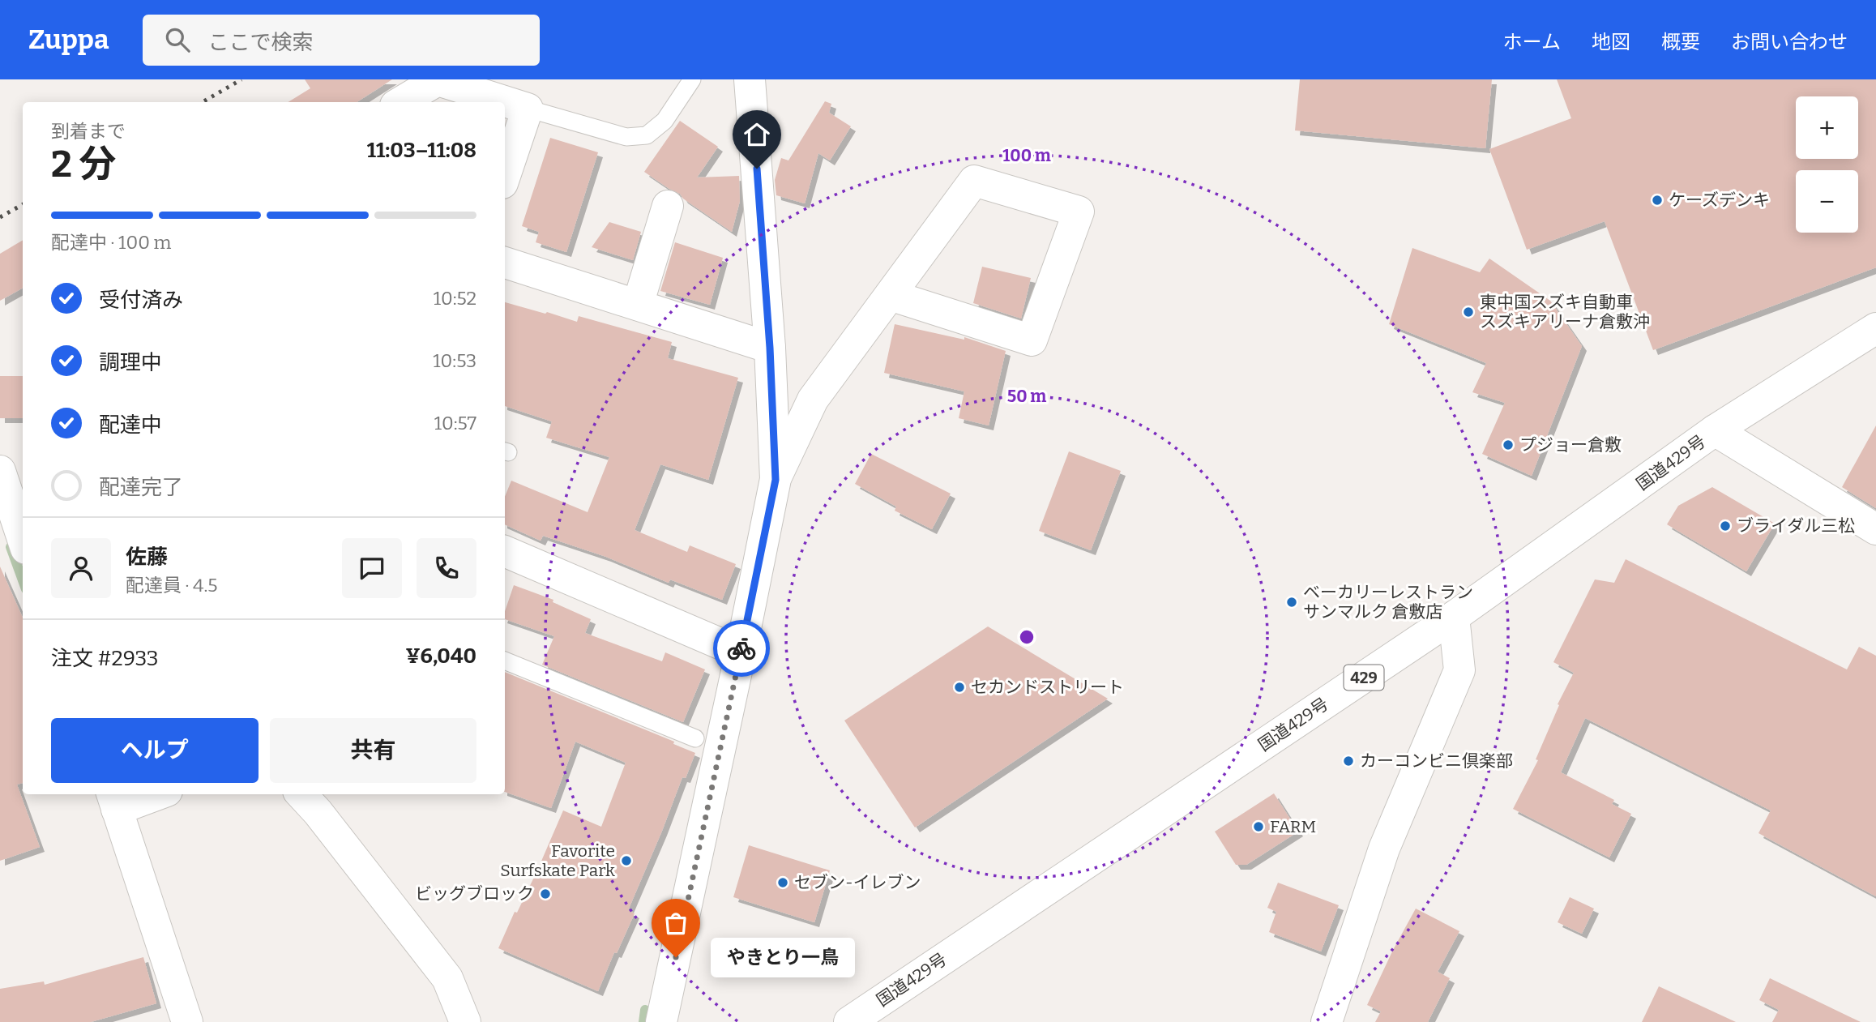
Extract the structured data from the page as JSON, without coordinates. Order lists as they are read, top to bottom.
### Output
{
  "streets": {
    "main road": ["国道429号", "429"]
  },
  "places": [
    "ケーズデンキ",
    "東中国スズキ自動車 スズキアリーナ倉敷沖",
    "プジョー倉敷",
    "ブライダル三松",
    "ベーカリーレストラン サンマルク 倉敷店",
    "セカンドストリート",
    "カーコンビニ倶楽部",
    "FARM",
    "Favorite Surfskate Park",
    "セブン-イレブン",
    "ビッグブロック",
    "やきとり一鳥"
  ],
  "page": {
    "header": "Zuppa",
    "search": "ここで検索",
    "nav": [
      "ホーム",
      "地図",
      "概要",
      "お問い合わせ"
    ],
    "map_buttons": ["+", "−"],
    "heading": ["2 分", "到着まで", "11:03–11:08"],
    "panel": [
      "佐藤",
      "配達員 · 4.5",
      "注文 #2933",
      "¥6,040"
    ],
    "bar": "配達中 · 100 m",
    "list": [
      ["受付済み", "10:52"],
      ["調理中", "10:53"],
      ["配達中", "10:57"],
      "配達完了"
    ],
    "buttons": ["ヘルプ", "共有"],
    "bubble": "やきとり一鳥"
  },
  "rings": ["100 m", "50 m"]
}
